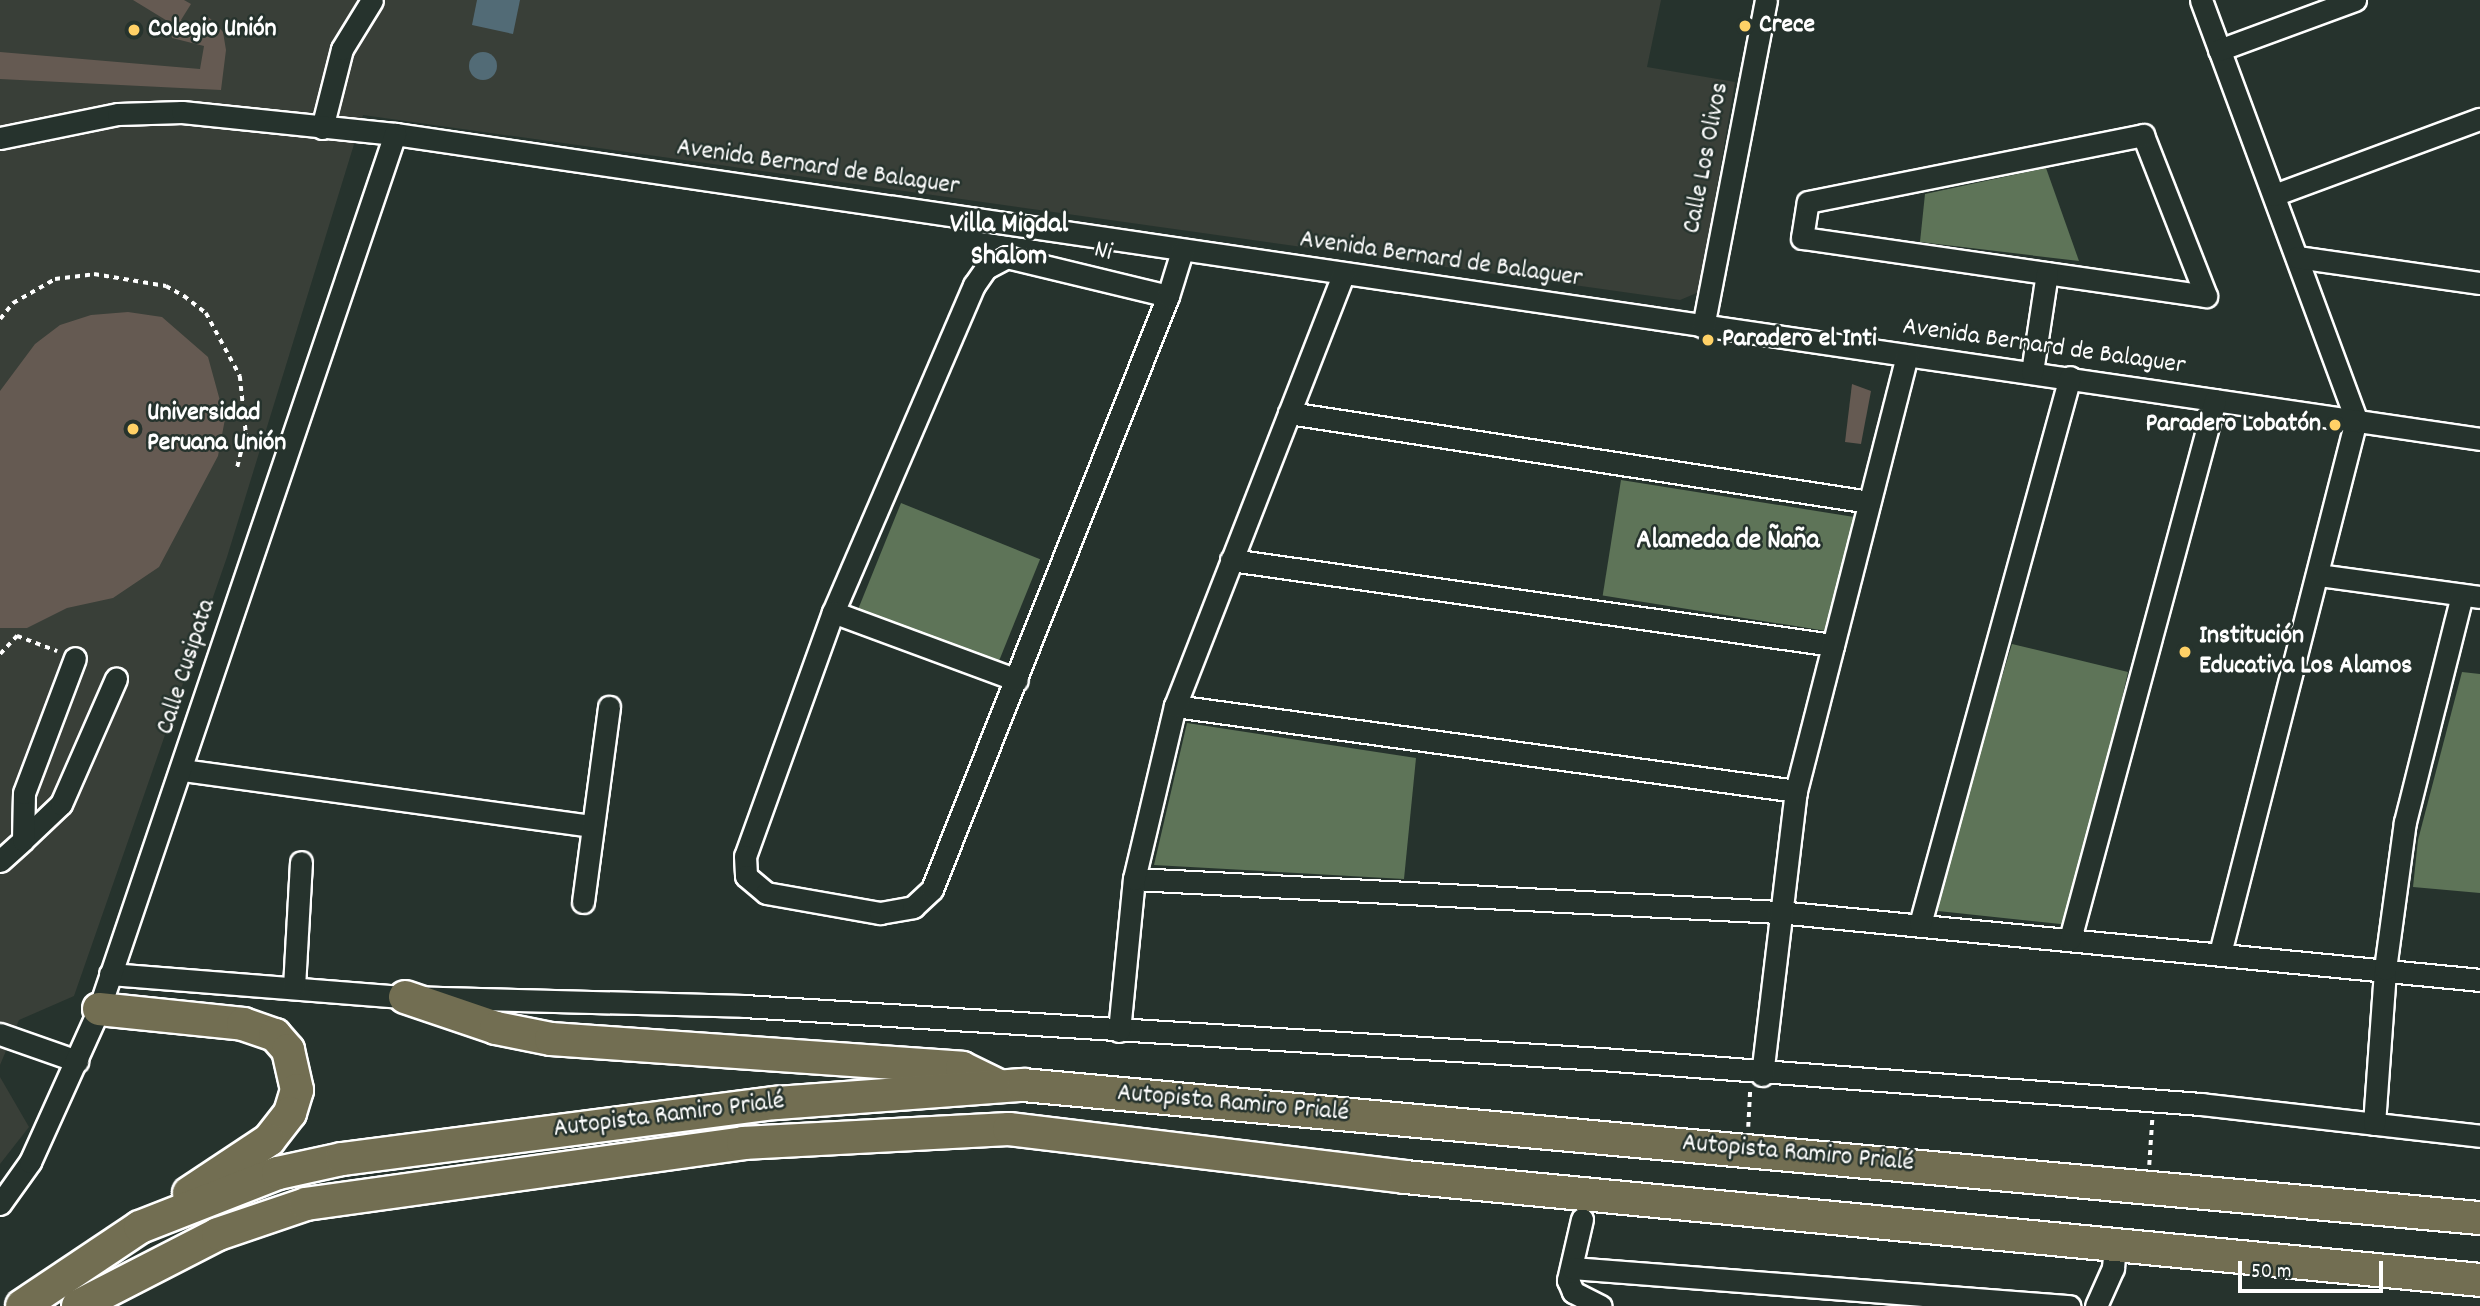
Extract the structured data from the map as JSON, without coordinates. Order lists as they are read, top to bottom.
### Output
{
  "streets": {
    "highway": ["Autopista Ramiro Prialé"],
    "street": [
      "Calle Los Olivos",
      "Avenida Bernard de Balaguer",
      "Ni",
      "Calle Cusipata"
    ]
  },
  "crossings": [
    ["Calle Los Olivos", "Avenida Bernard de Balaguer"],
    ["Avenida Bernard de Balaguer", "Calle Cusipata"]
  ],
  "districts": ["Villa Migdal Shalom", "Alameda de Ñaña"],
  "places": [
    "Crece",
    "Colegio Unión",
    "Paradero el Inti",
    "Paradero Lobatón",
    "Universidad Peruana Unión",
    "Institución Educativa Los Alamos"
  ],
  "scale_bar": "50 m"
}
